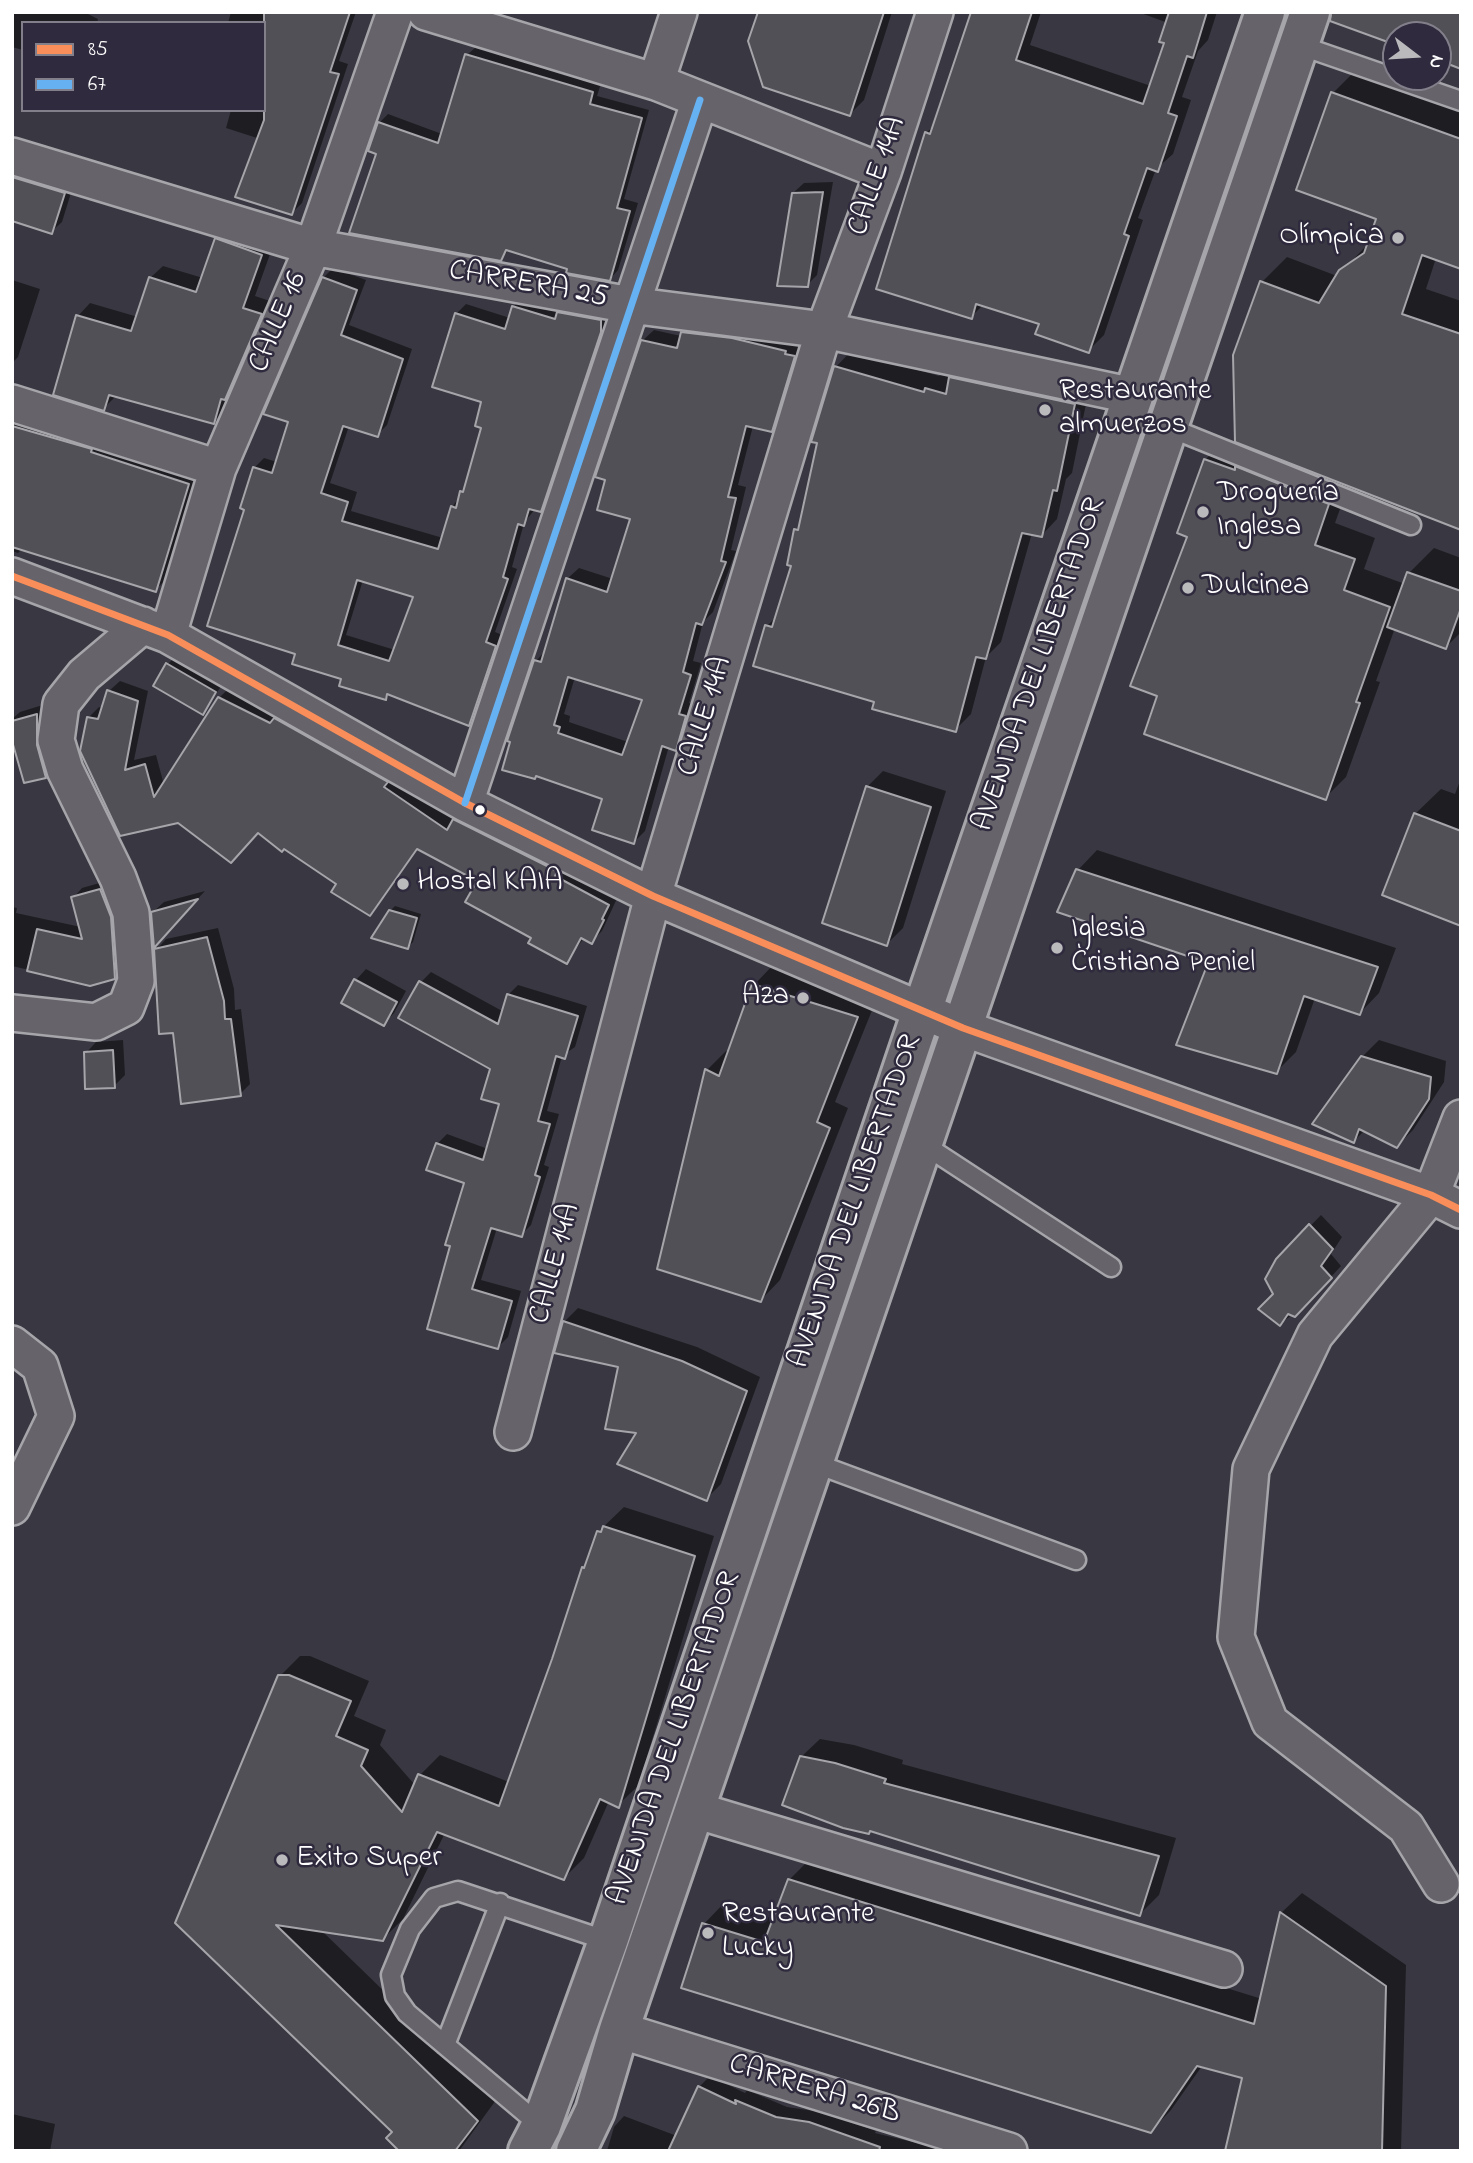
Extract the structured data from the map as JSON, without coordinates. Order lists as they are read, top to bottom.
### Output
{
  "streets": {
    "main road": ["AVENIDA DEL LIBERTADOR"],
    "street": [
      "CALLE 14A",
      "CARRERA 25",
      "CALLE 16",
      "CARRERA 26B"
    ]
  },
  "crossings": [
    ["CALLE 14A", "CARRERA 25"],
    ["CARRERA 25", "CALLE 16"],
    ["CARRERA 25", "AVENIDA DEL LIBERTADOR"],
    ["AVENIDA DEL LIBERTADOR", "CARRERA 26B"]
  ],
  "places": [
    "Olímpica",
    "Restaurante almuerzos",
    "Droguería Inglesa",
    "Dulcinea",
    "Hostal KAIA",
    "Iglesia Cristiana Peniel",
    "Aza",
    "Exito Super",
    "Restaurante Lucky"
  ],
  "lines": ["transit line 67", "transit line 85"],
  "legend": ["85", "67"],
  "north": "right"
}
